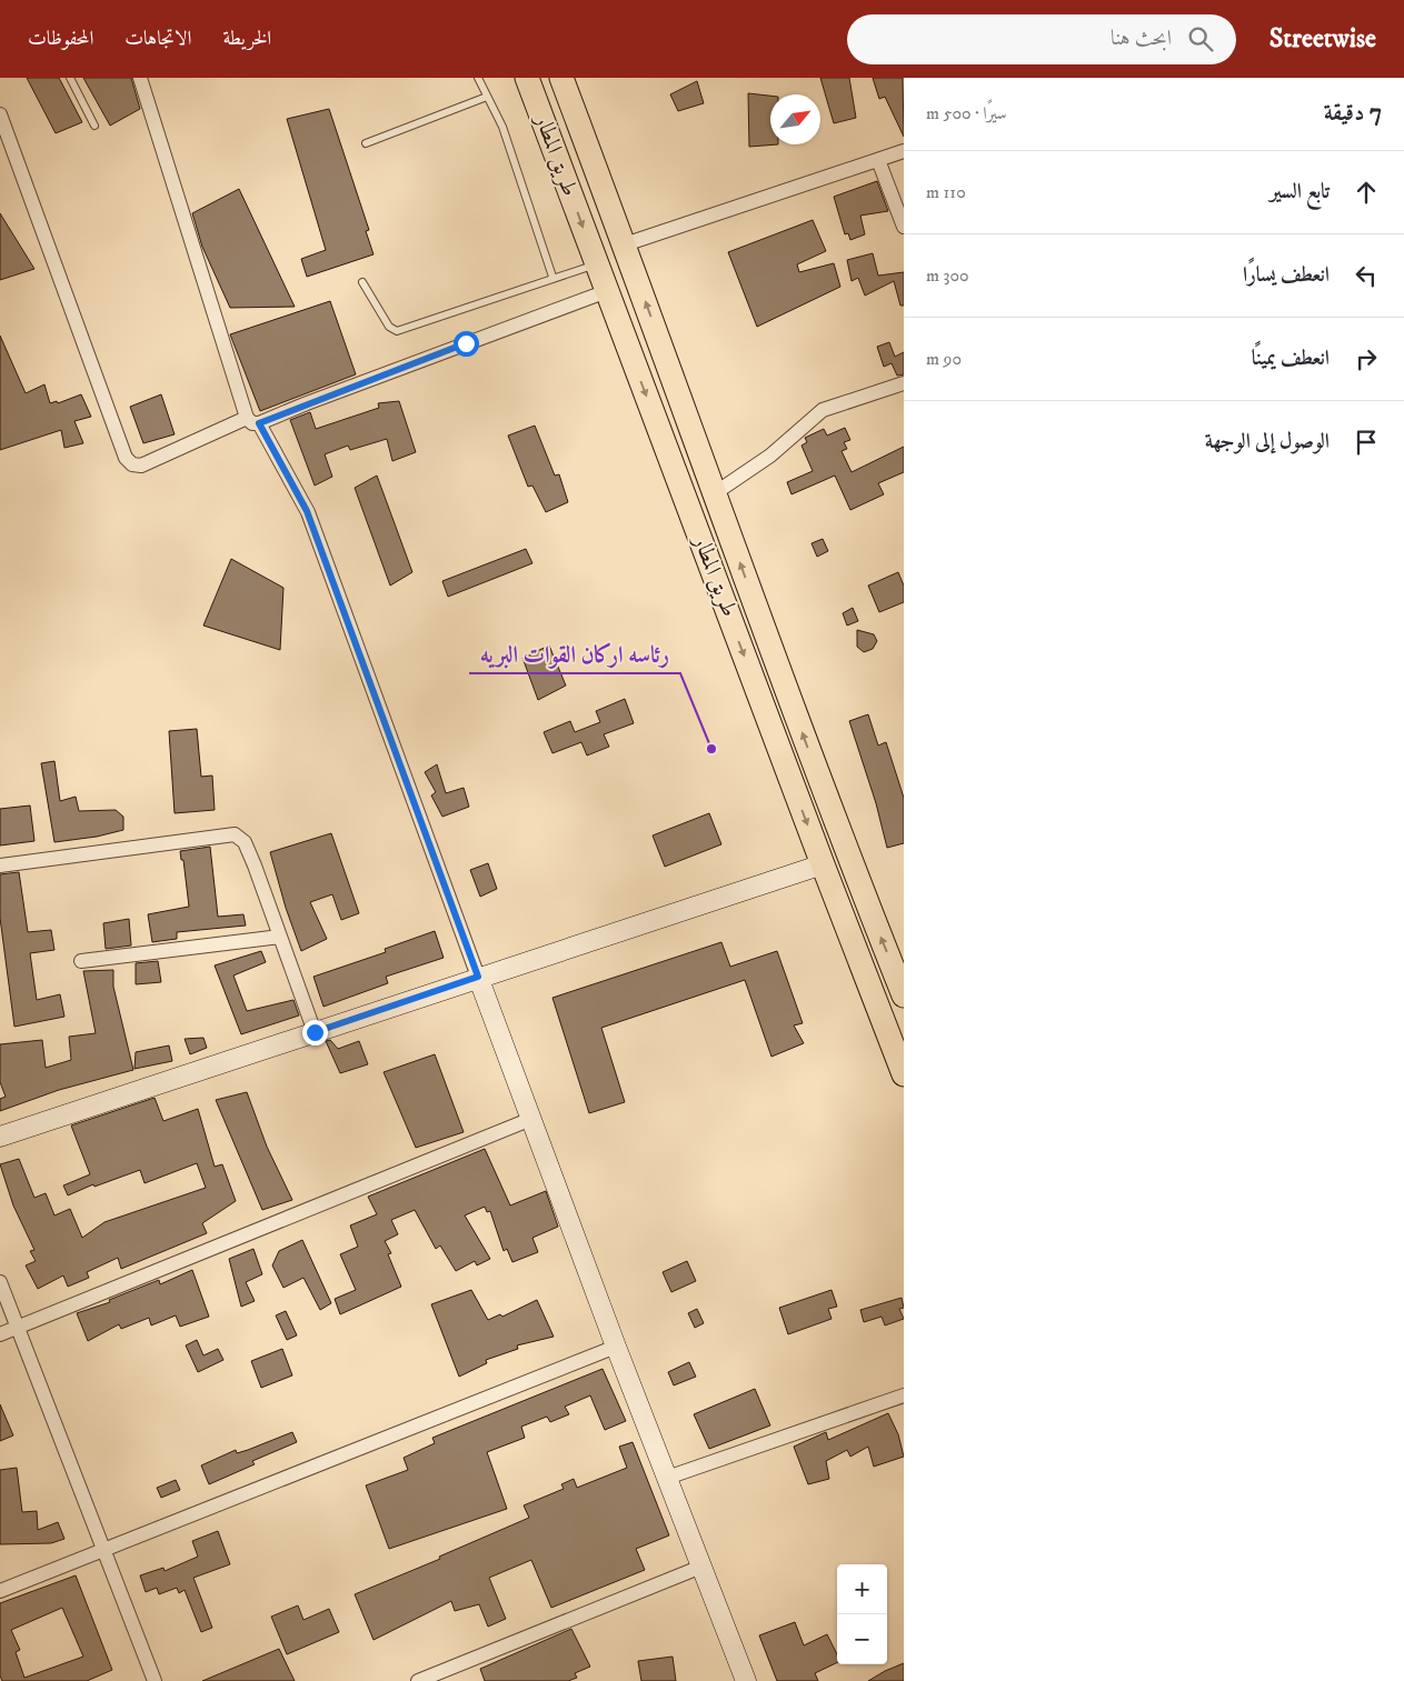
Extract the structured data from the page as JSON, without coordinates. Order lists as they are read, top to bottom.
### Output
{
  "streets": {
    "highway": ["طريق المطار"]
  },
  "places": ["رئاسه اركان القوات البريه"],
  "north": "top right",
  "page": {
    "header": "Streetwise",
    "search": "ابحث هنا",
    "nav": ["الخريطة", "الاتجاهات", "المحفوظات"],
    "heading": ["7 دقيقة", "سيرًا · 500 m"],
    "list": [
      ["تابع السير", "110 m"],
      ["انعطف يسارًا", "300 m"],
      ["انعطف يمينًا", "90 m"],
      "الوصول إلى الوجهة"
    ],
    "map_buttons": ["+", "−"]
  }
}
